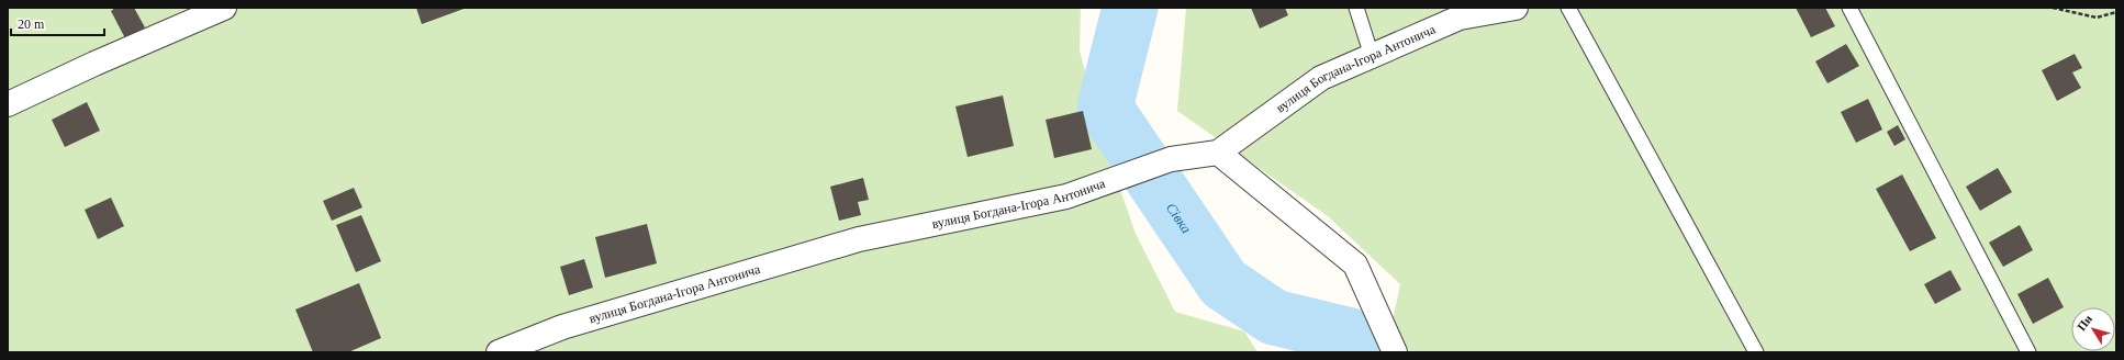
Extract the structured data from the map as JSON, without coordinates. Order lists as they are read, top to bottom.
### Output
{
  "streets": {
    "street": ["вулиця Богдана-Ігора Антонича"]
  },
  "water": ["Сівка"],
  "scale_bar": "20 m",
  "north": "top left"
}
